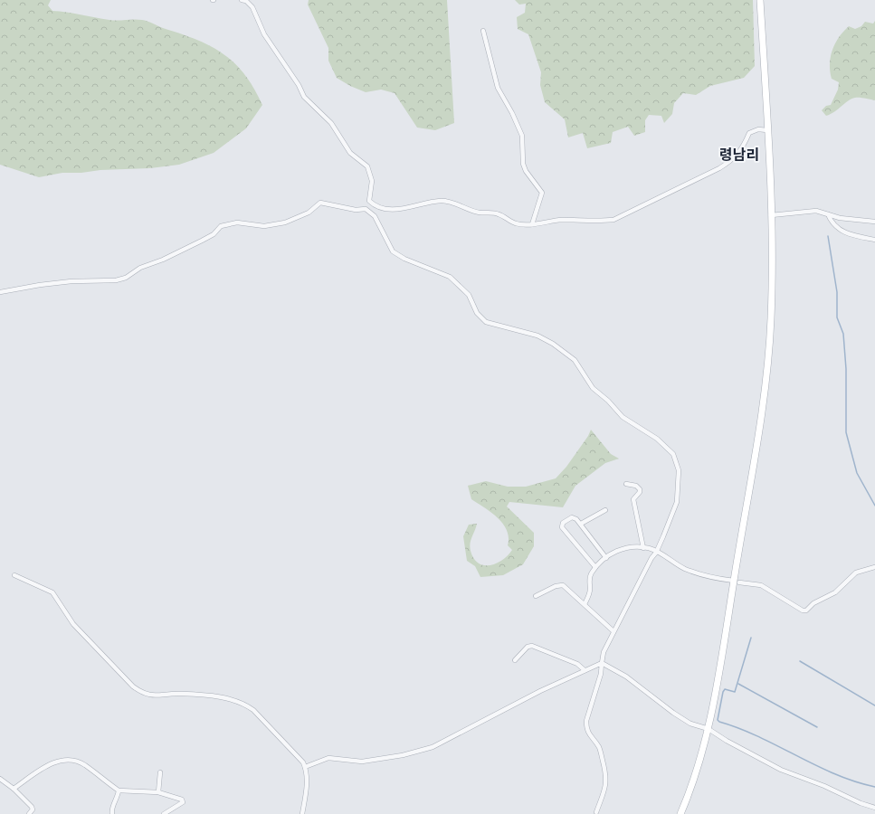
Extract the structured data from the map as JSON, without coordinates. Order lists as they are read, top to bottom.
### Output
{
  "districts": ["령남리"]
}
